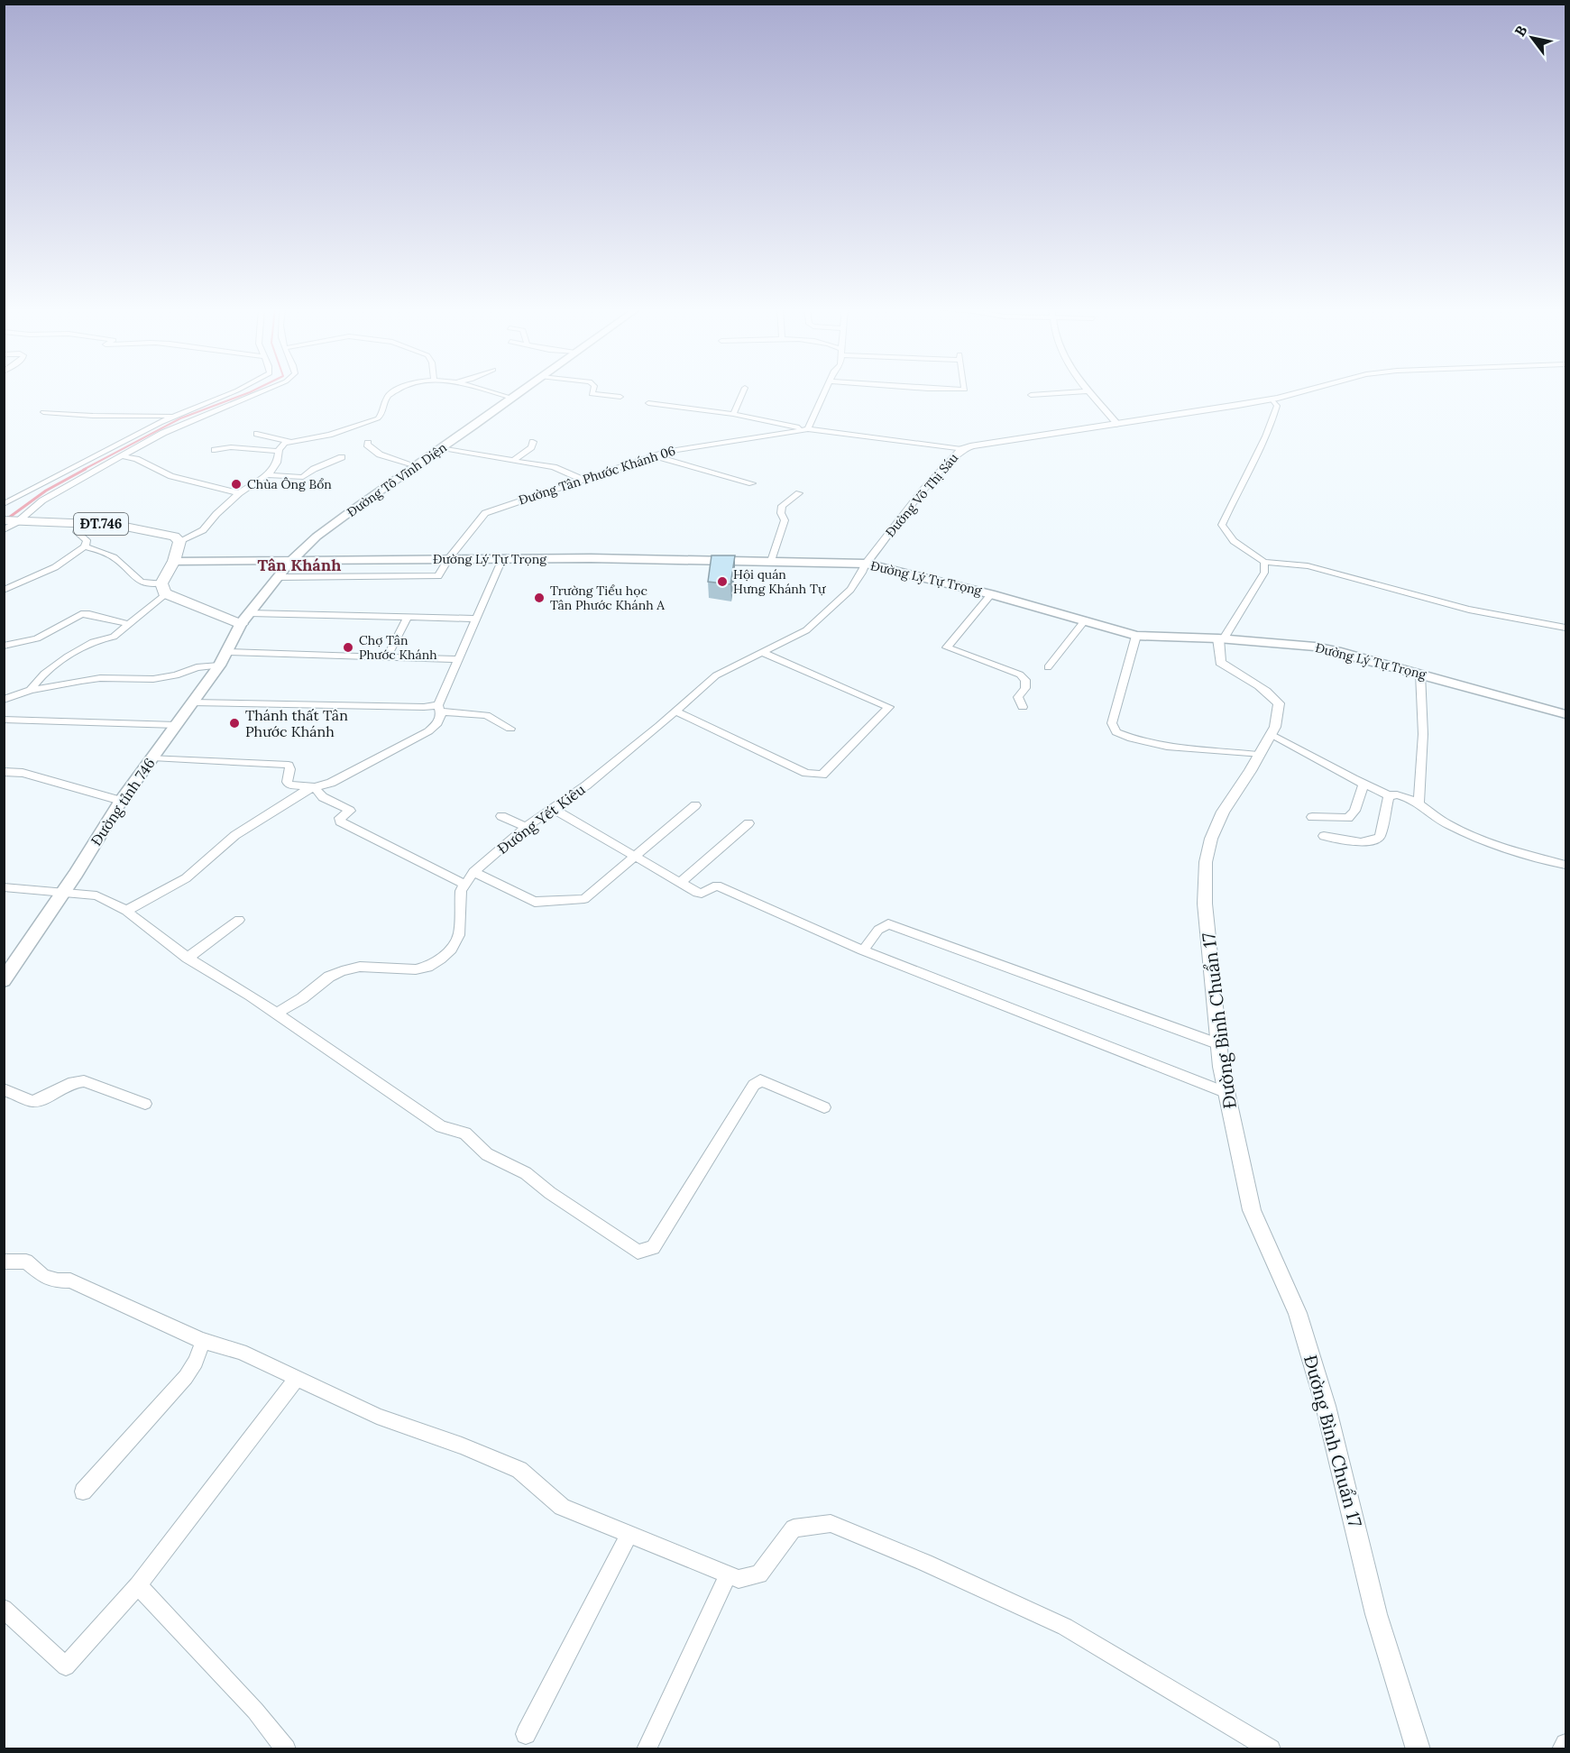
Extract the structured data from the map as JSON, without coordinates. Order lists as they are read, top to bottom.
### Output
{
  "streets": {
    "main road": [
      "Đường Tô Vĩnh Diện",
      "ĐT.746",
      "Đường Lý Tự Trọng",
      "Đường tỉnh 746"
    ],
    "street": [
      "Đường Tân Phước Khánh 06",
      "Đường Võ Thị Sáu",
      "Đường Yết Kiêu",
      "Đường Bình Chuẩn 17"
    ]
  },
  "crossings": [
    ["Đường Tân Phước Khánh 06", "Đường Võ Thị Sáu"],
    ["Đường Tân Phước Khánh 06", "Đường Lý Tự Trọng"],
    ["Đường Tân Phước Khánh 06", "Đường tỉnh 746"],
    ["Đường Tô Vĩnh Diện", "Đường Lý Tự Trọng"],
    ["Đường Tô Vĩnh Diện", "Đường tỉnh 746"],
    ["Đường Võ Thị Sáu", "Đường Lý Tự Trọng"],
    ["Đường Võ Thị Sáu", "Đường Yết Kiêu"],
    ["Đường Lý Tự Trọng", "Đường tỉnh 746"],
    ["Đường Lý Tự Trọng", "Đường Yết Kiêu"],
    ["Đường Lý Tự Trọng", "Đường Bình Chuẩn 17"]
  ],
  "districts": ["Tân Khánh"],
  "places": [
    "Chùa Ông Bổn",
    "Hội quán Hưng Khánh Tự",
    "Trường Tiểu học Tân Phước Khánh A",
    "Chợ Tân Phước Khánh",
    "Thánh thất Tân Phước Khánh"
  ],
  "north": "top left"
}
